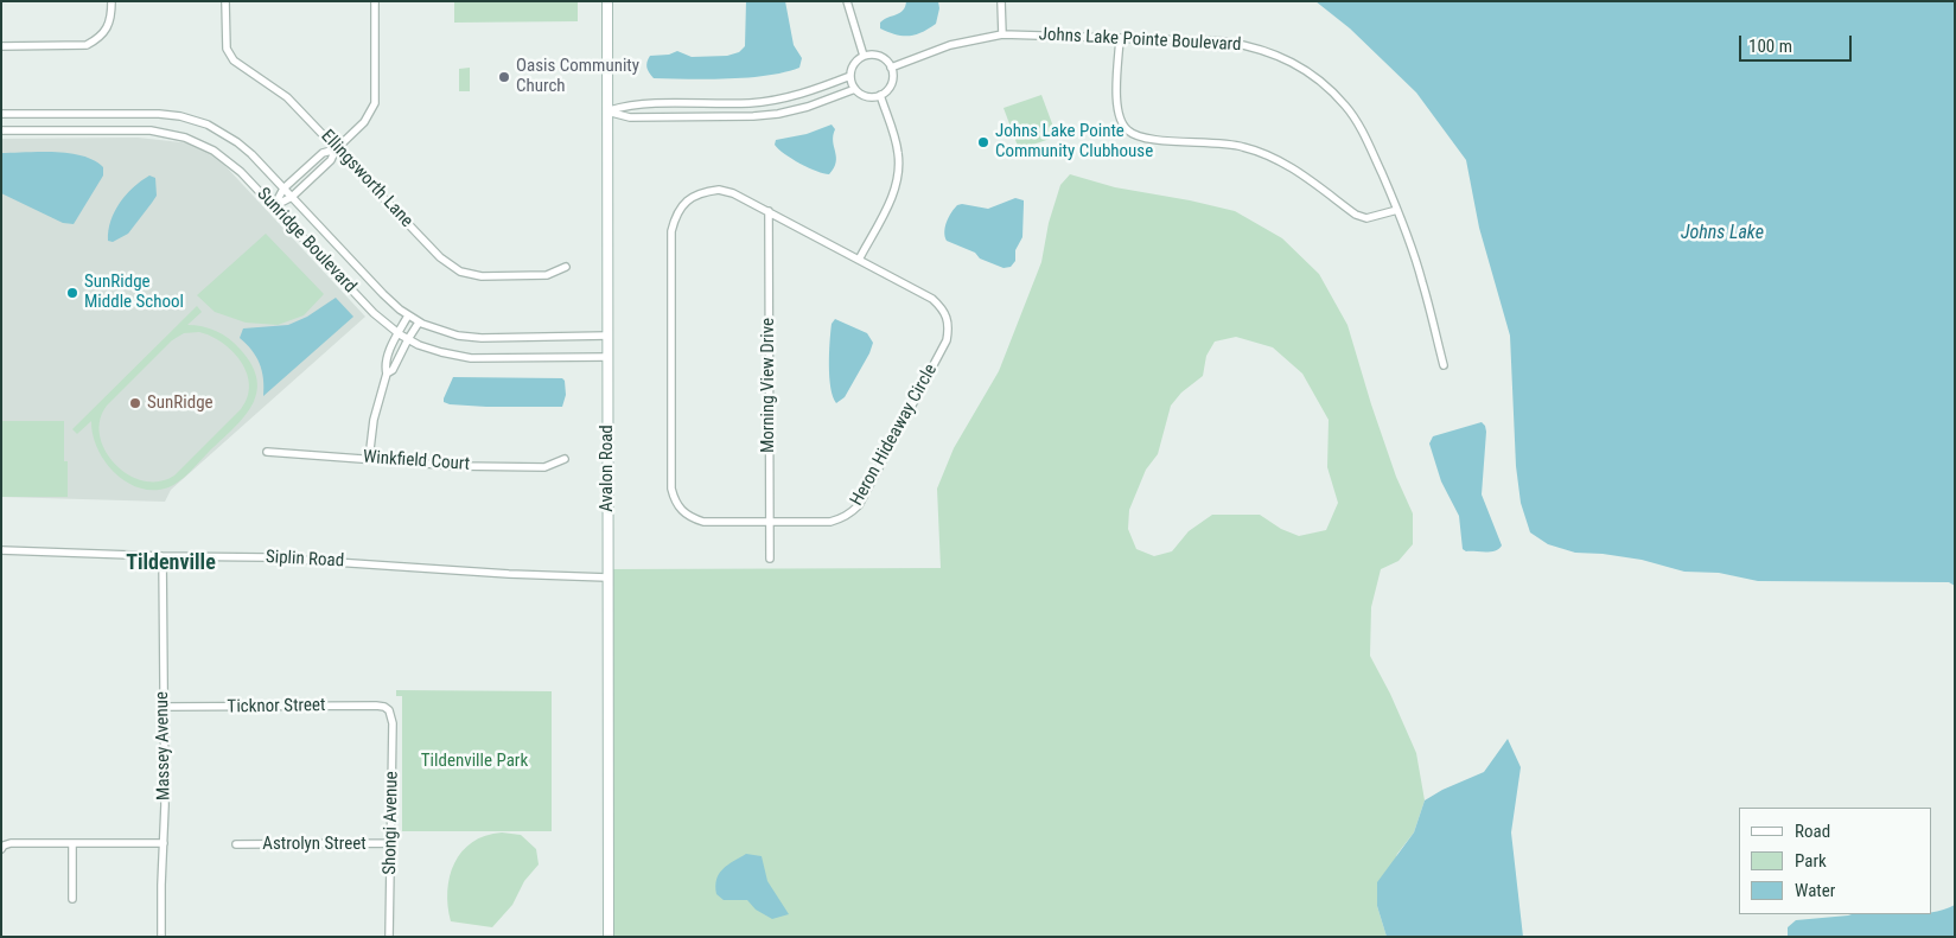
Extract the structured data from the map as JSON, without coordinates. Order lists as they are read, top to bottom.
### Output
{
  "streets": {
    "main road": ["Avalon Road"],
    "street": [
      "Johns Lake Pointe Boulevard",
      "Ellingsworth Lane",
      "Sunridge Boulevard",
      "Morning View Drive",
      "Heron Hideaway Circle",
      "Winkfield Court",
      "Siplin Road",
      "Ticknor Street",
      "Massey Avenue",
      "Shongi Avenue",
      "Astrolyn Street"
    ]
  },
  "crossings": [
    ["Sunridge Boulevard", "Avalon Road"],
    ["Morning View Drive", "Heron Hideaway Circle"],
    ["Avalon Road", "Siplin Road"],
    ["Siplin Road", "Massey Avenue"],
    ["Ticknor Street", "Massey Avenue"],
    ["Ticknor Street", "Shongi Avenue"],
    ["Shongi Avenue", "Astrolyn Street"]
  ],
  "districts": ["Tildenville"],
  "water": ["Johns Lake"],
  "parks": ["Tildenville Park"],
  "places": [
    "Oasis Community Church",
    "Johns Lake Pointe Community Clubhouse",
    "SunRidge Middle School",
    "SunRidge"
  ],
  "legend": ["Road", "Park", "Water"],
  "scale_bar": "100 m"
}
